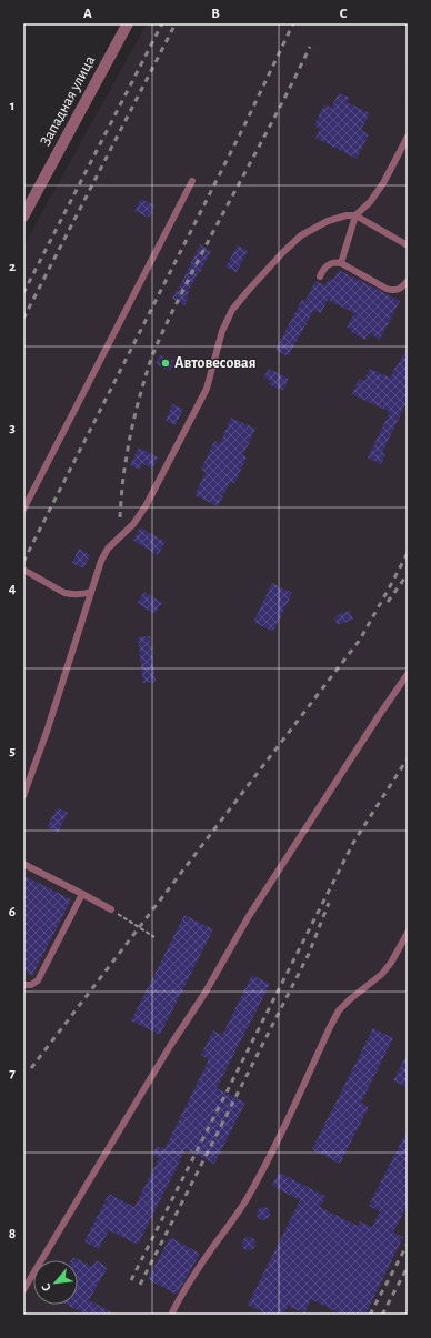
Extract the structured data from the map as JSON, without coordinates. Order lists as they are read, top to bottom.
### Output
{
  "streets": {
    "street": ["Западная улица"]
  },
  "places": ["Автовесовая"],
  "north": "bottom left",
  "grid": {
    "columns": ["A", "B", "C"],
    "rows": [
      "1",
      "2",
      "3",
      "4",
      "5",
      "6",
      "7",
      "8"
    ]
  }
}
